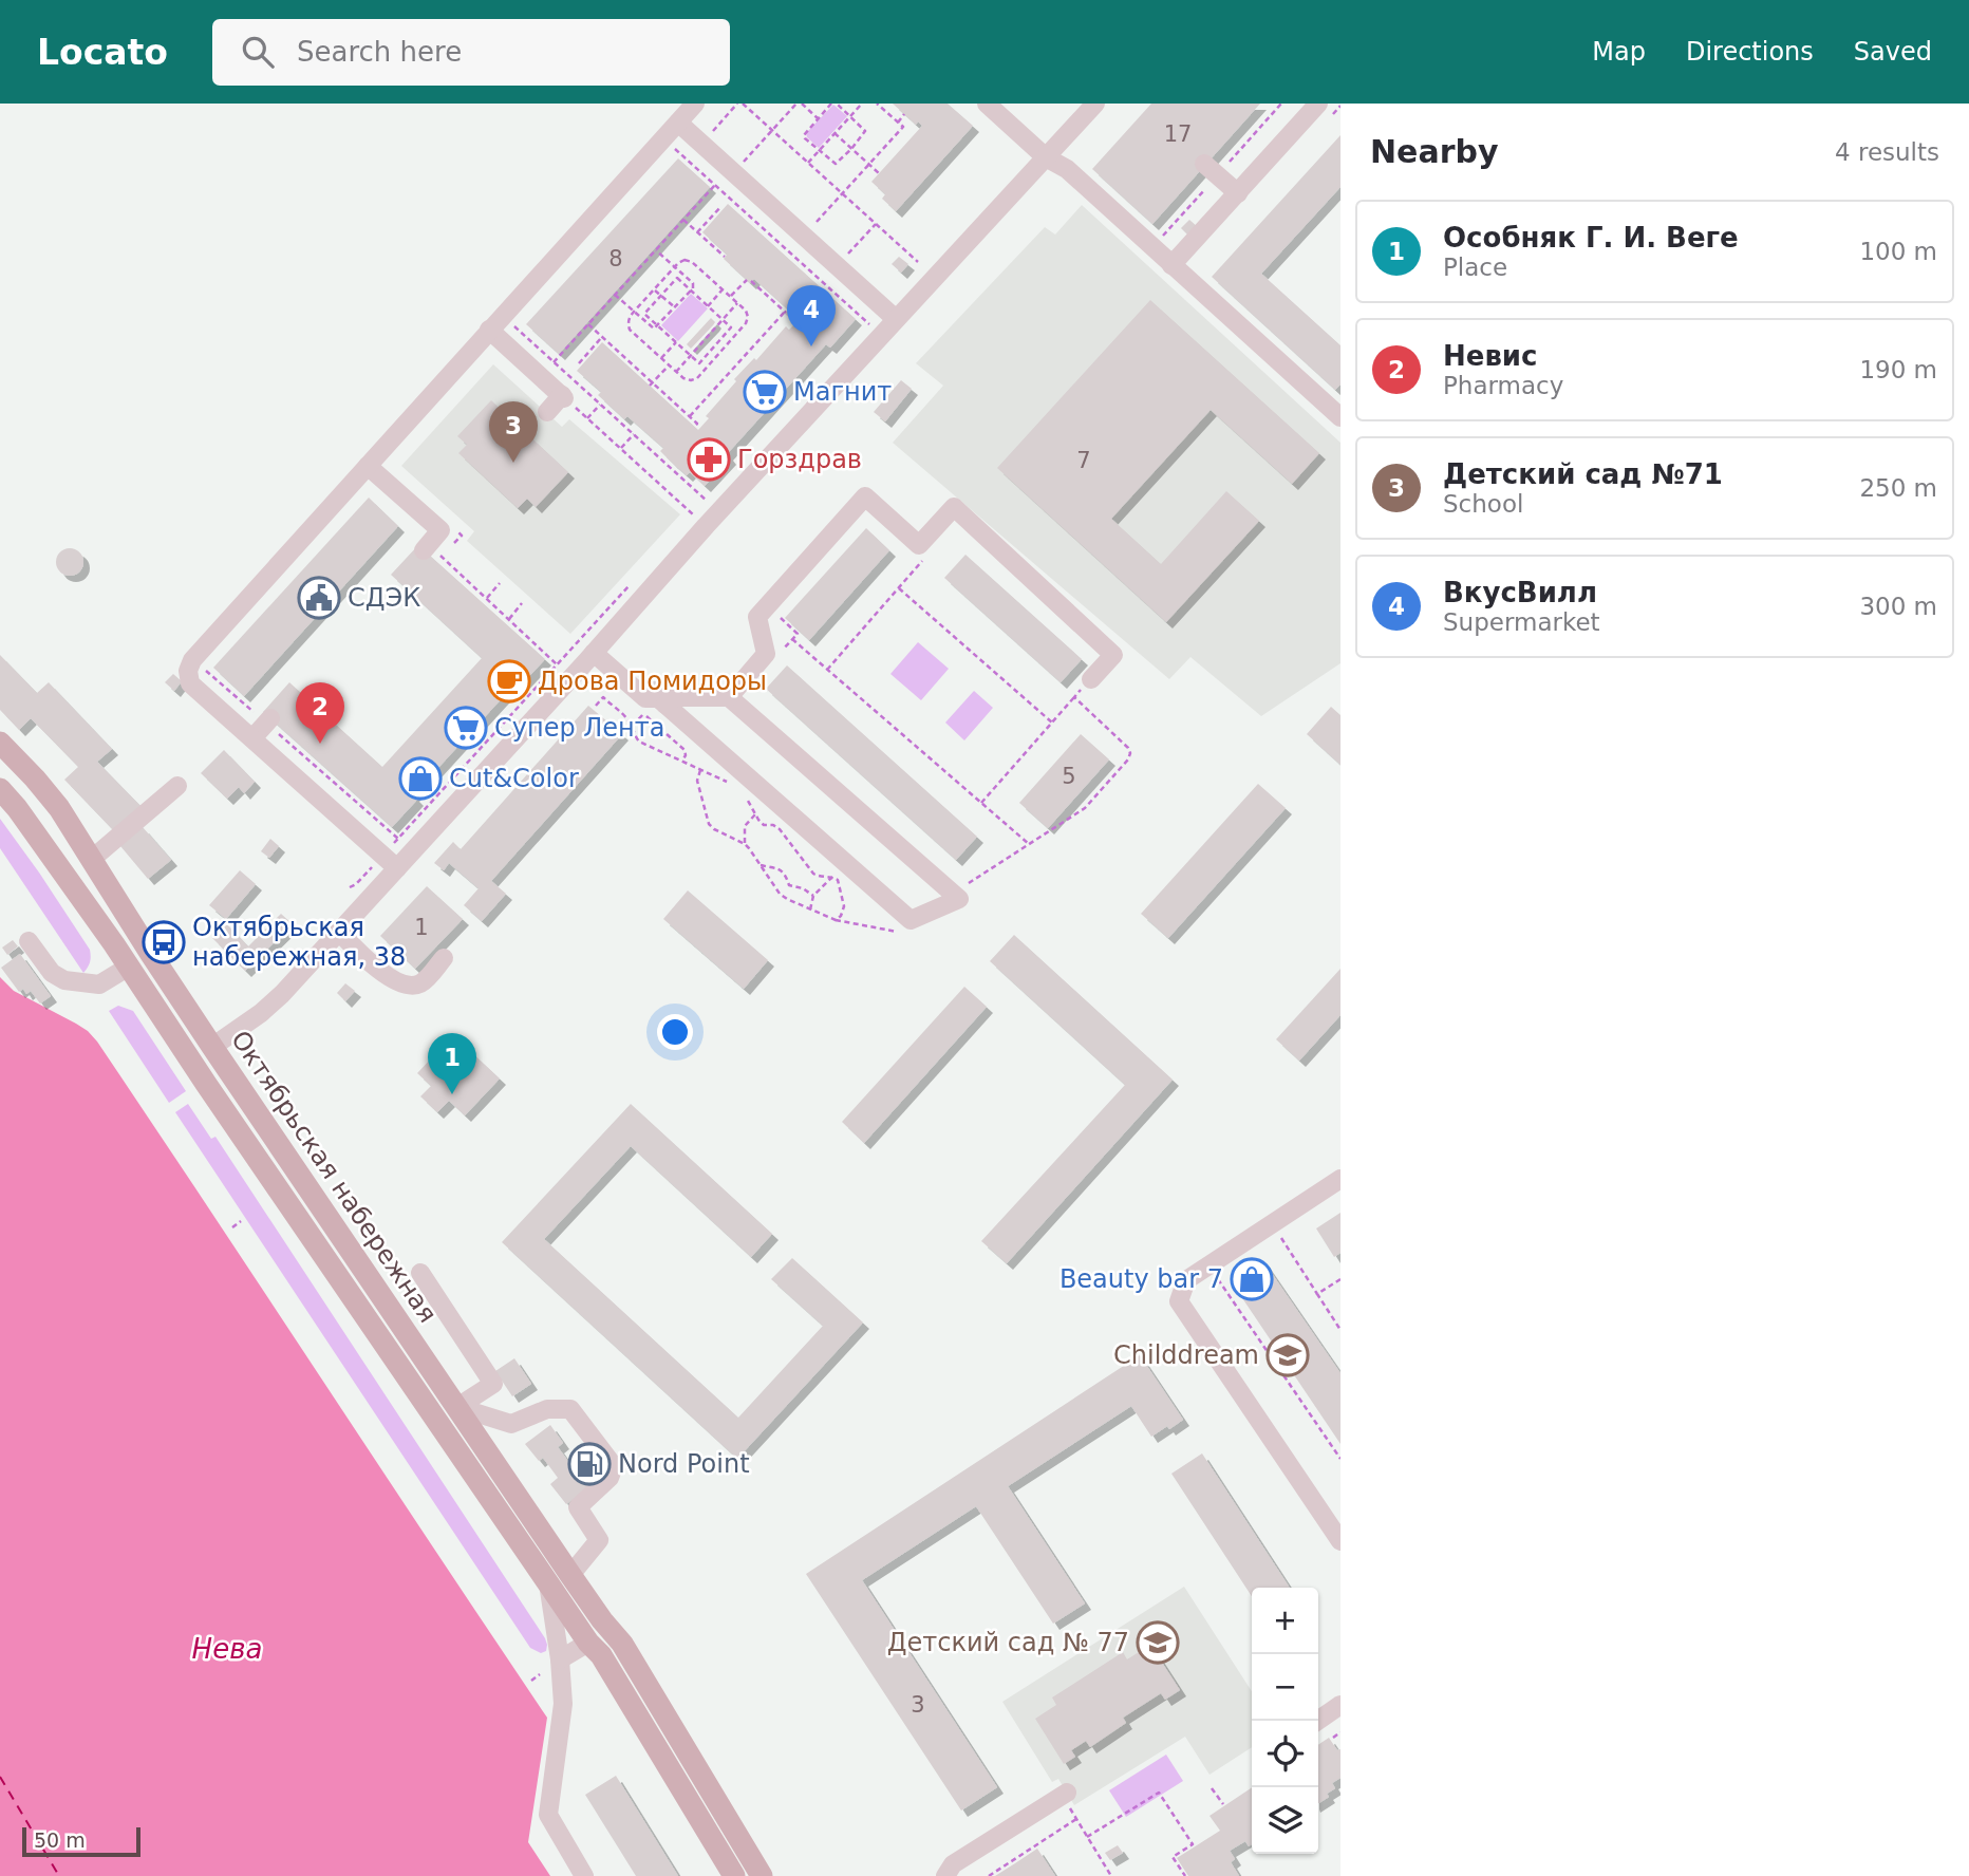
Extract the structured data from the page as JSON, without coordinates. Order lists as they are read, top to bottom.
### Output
{
  "streets": {
    "main road": ["Октябрьская набережная"]
  },
  "water": ["Нева"],
  "places": {
    "supermarket": ["Магнит", "Супер Лента"],
    "pharmacy": ["Горздрав"],
    "public building": ["СДЭК"],
    "cafe": ["Дрова Помидоры"],
    "shop": ["Cut&Color", "Beauty bar 7"],
    "bus stop": ["Октябрьская набережная, 38"],
    "school or university": ["Childdream", "Детский сад № 77"],
    "fuel station": ["Nord Point"]
  },
  "house_numbers": [
    "17",
    "8",
    "7",
    "5",
    "1",
    "3"
  ],
  "scale_bar": "50 m",
  "page": {
    "header": "Locato",
    "search": "Search here",
    "nav": ["Map", "Directions", "Saved"],
    "heading": ["Nearby", "4 results"],
    "list": [
      {
        "mark": "1",
        "name": "Особняк Г. И. Веге",
        "note": "Place",
        "value": "100 m"
      },
      {
        "mark": "2",
        "name": "Невис",
        "note": "Pharmacy",
        "value": "190 m"
      },
      {
        "mark": "3",
        "name": "Детский сад №71",
        "note": "School",
        "value": "250 m"
      },
      {
        "mark": "4",
        "name": "ВкусВилл",
        "note": "Supermarket",
        "value": "300 m"
      }
    ],
    "pins": [
      "4",
      "3",
      "2",
      "1"
    ],
    "map_buttons": ["+", "−"],
    "scale": "50 m"
  }
}
